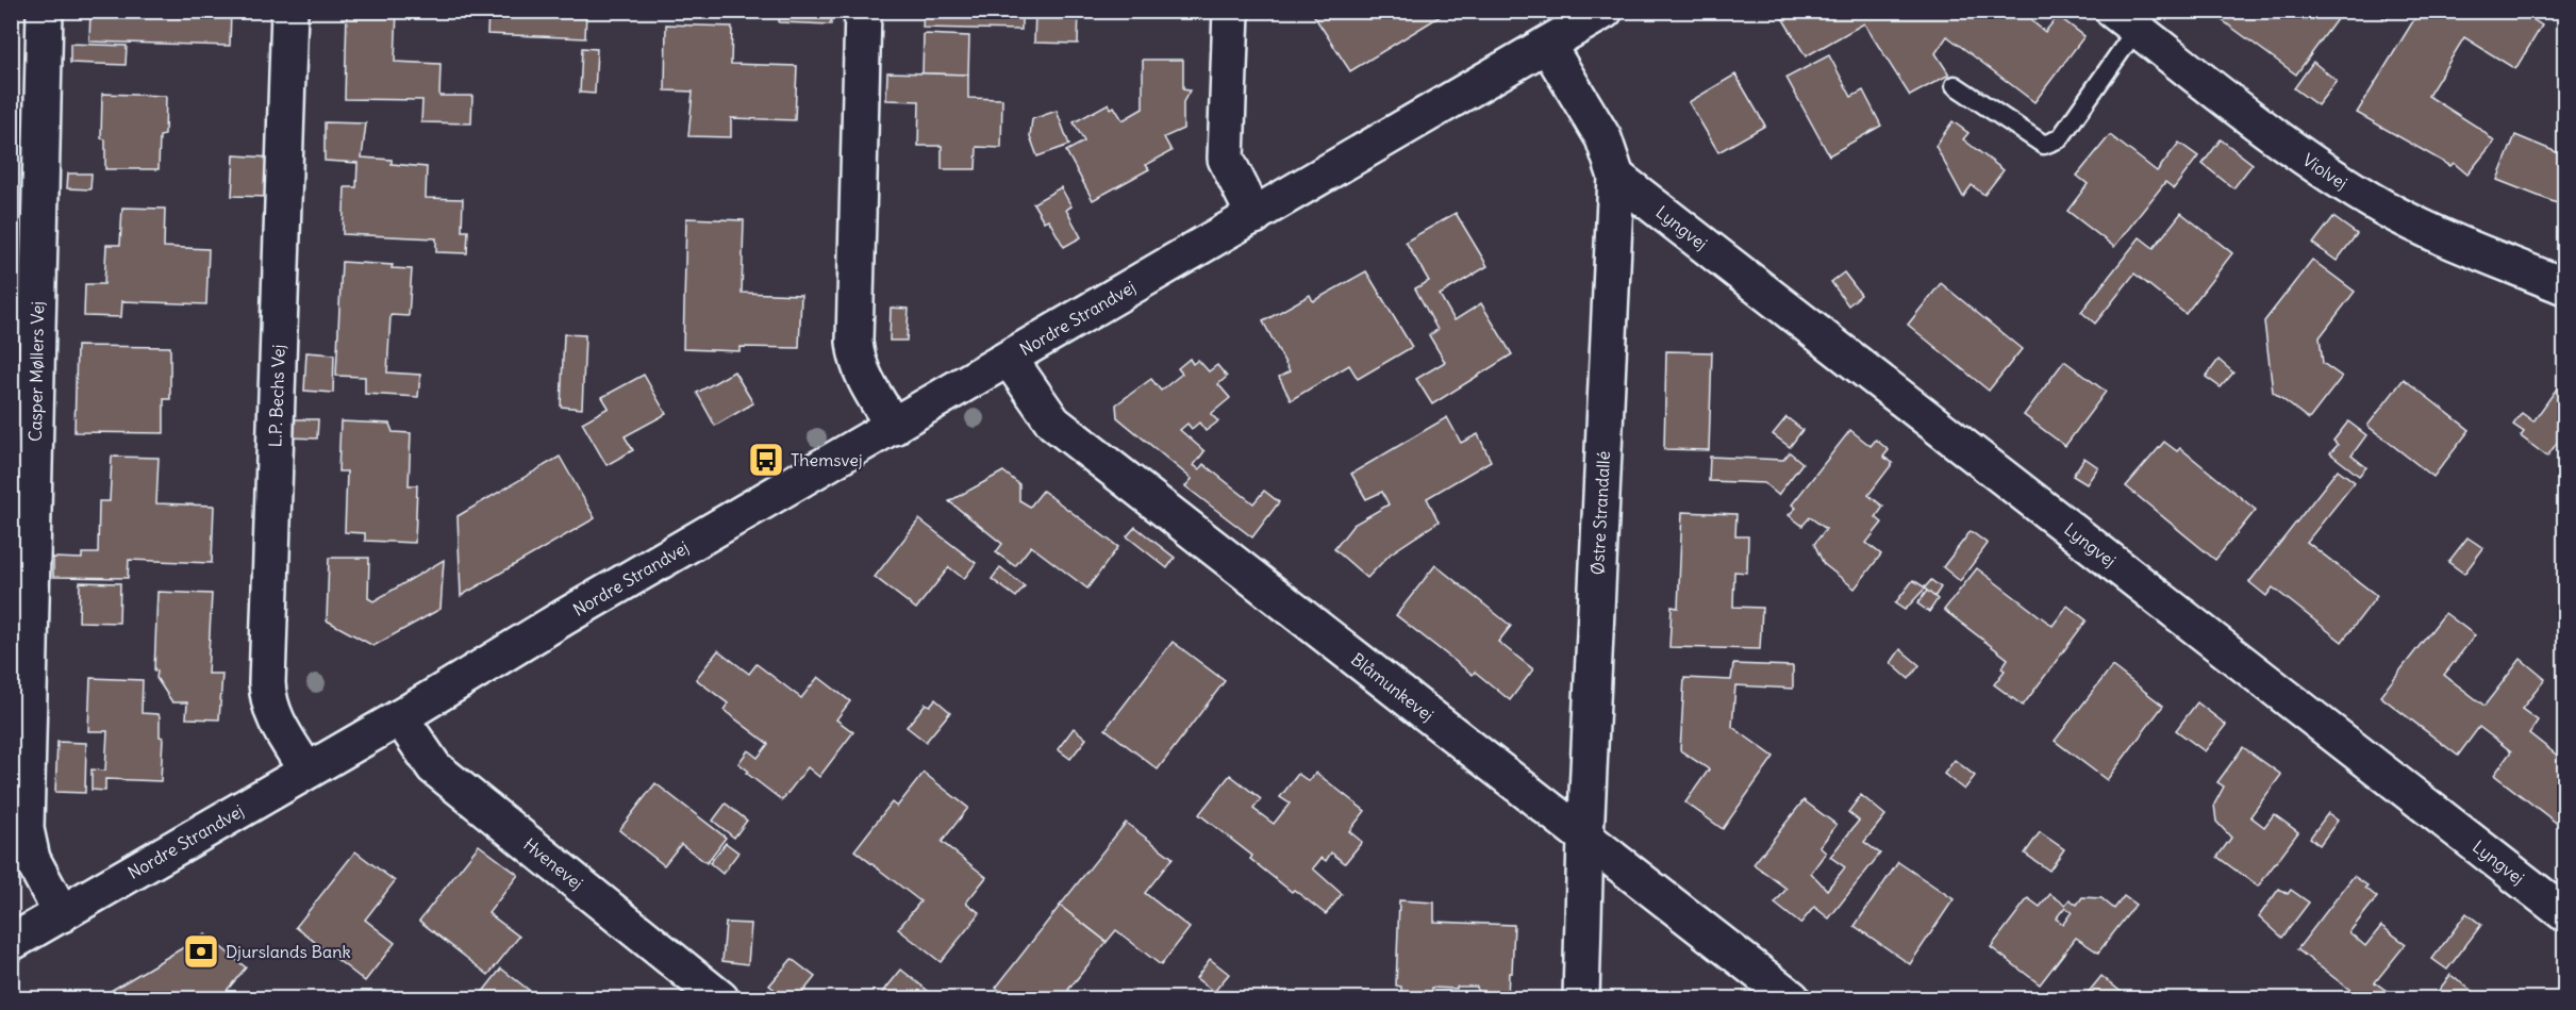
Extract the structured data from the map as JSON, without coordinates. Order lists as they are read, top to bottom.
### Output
{
  "streets": {
    "street": [
      "Violvej",
      "Lyngvej",
      "Nordre Strandvej",
      "Casper Møllers Vej",
      "L.P. Bechs Vej",
      "Østre Strandallé",
      "Blåmunkevej",
      "Hvenevej"
    ]
  },
  "crossings": [
    ["Lyngvej", "Østre Strandallé"],
    ["Nordre Strandvej", "Casper Møllers Vej"],
    ["Nordre Strandvej", "L.P. Bechs Vej"],
    ["Nordre Strandvej", "Østre Strandallé"],
    ["Nordre Strandvej", "Blåmunkevej"],
    ["Nordre Strandvej", "Hvenevej"],
    ["Østre Strandallé", "Blåmunkevej"]
  ],
  "places": {
    "bus stop": ["Themsvej"],
    "bank": ["Djurslands Bank"]
  }
}
